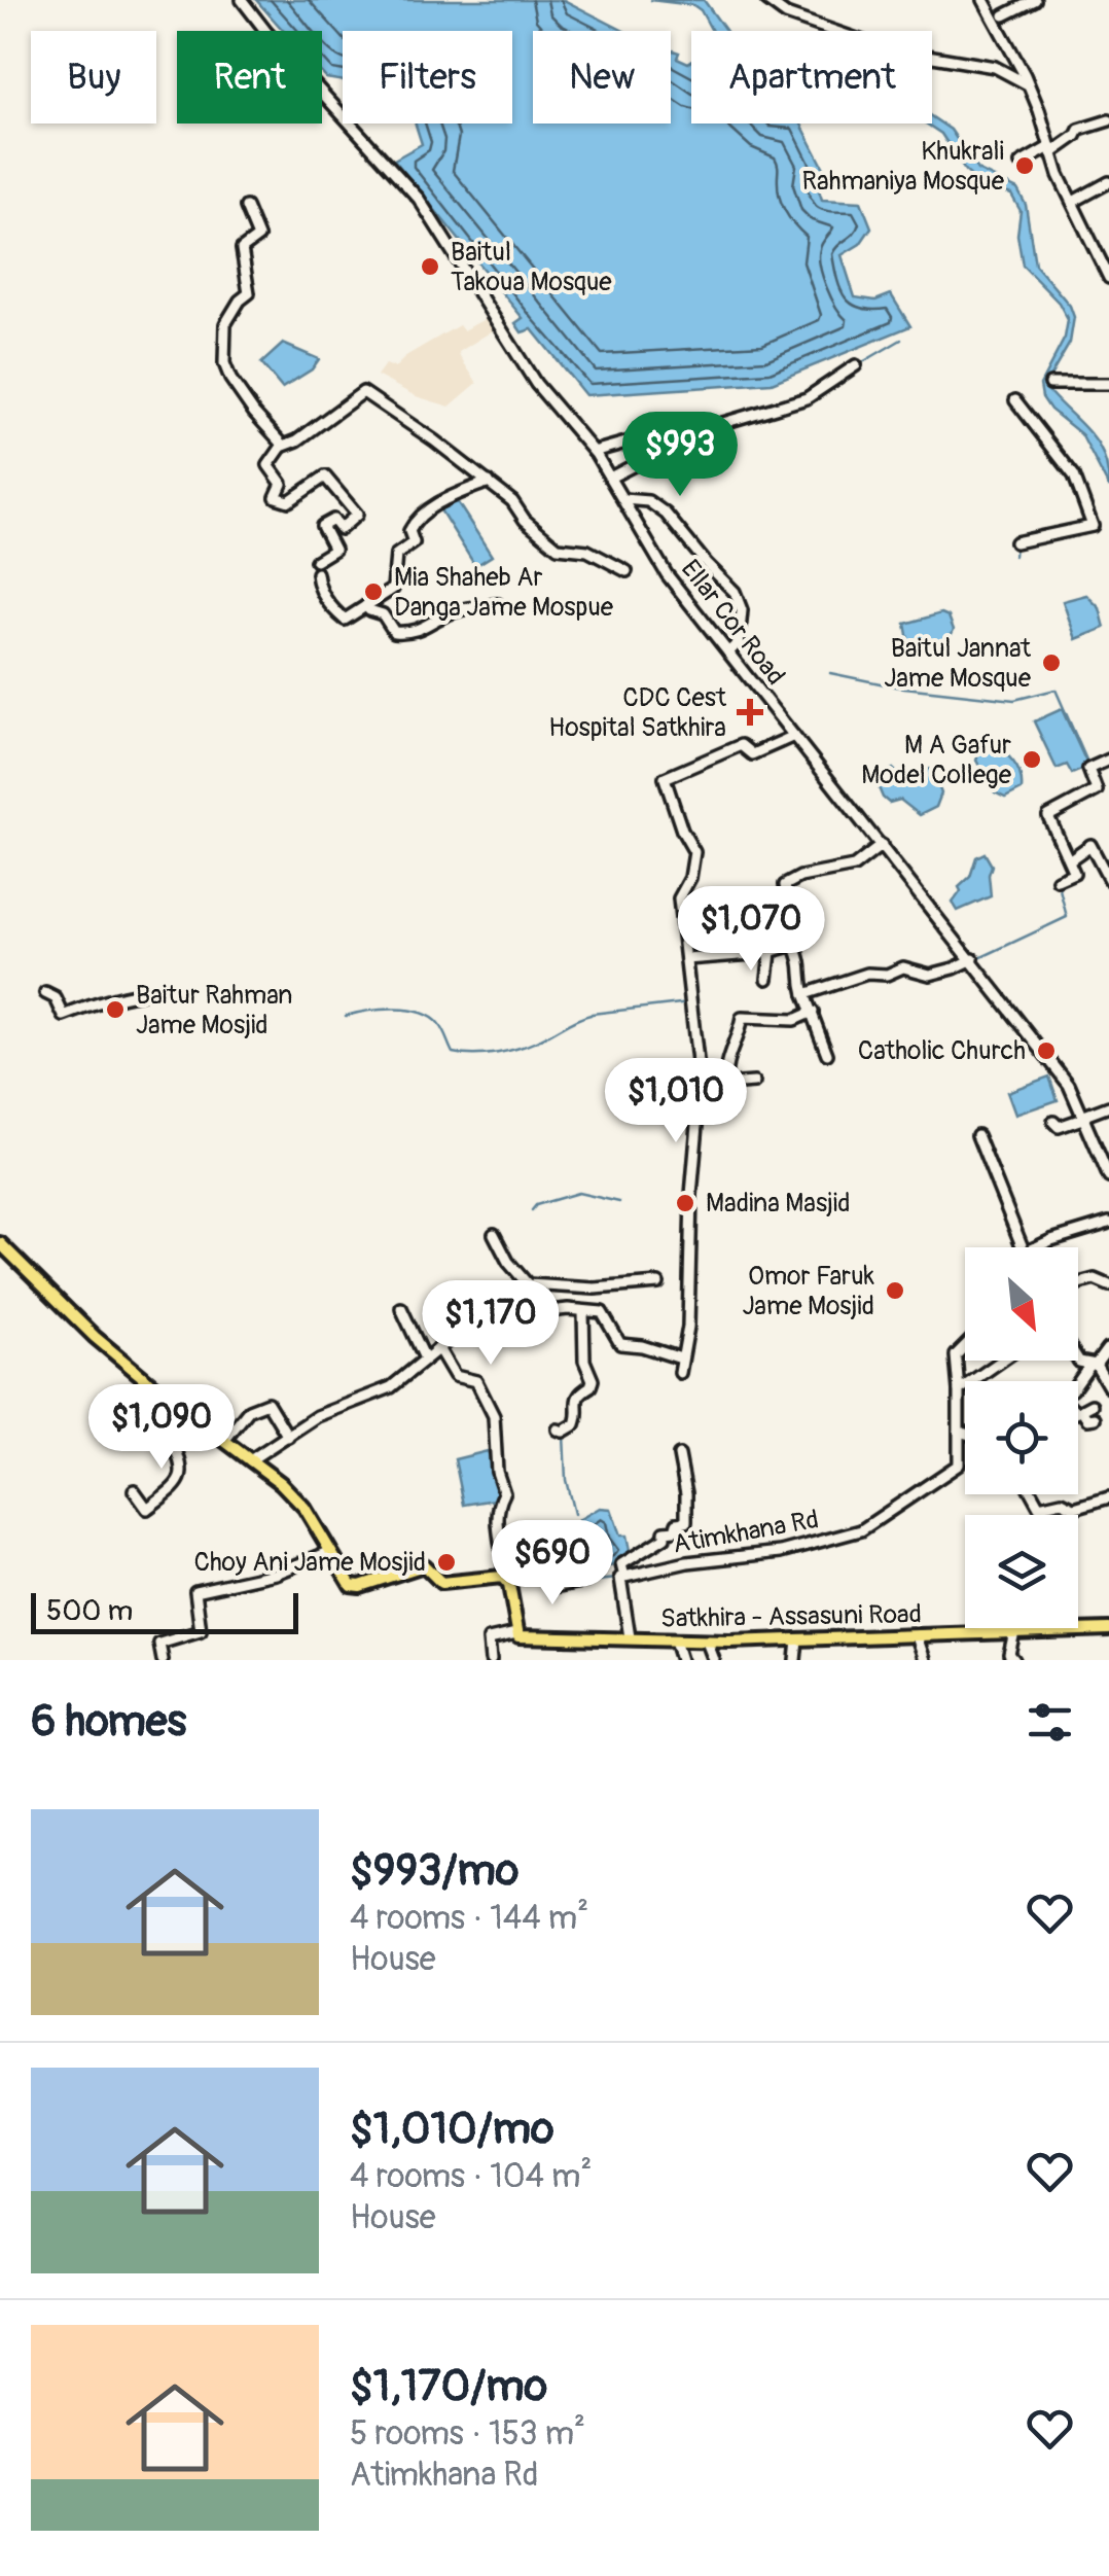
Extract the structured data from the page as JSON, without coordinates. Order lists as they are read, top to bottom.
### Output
{
  "streets": {
    "main road": ["Satkhira - Assasuni Road"],
    "street": ["Ellar Cor Road", "Atimkhana Rd"]
  },
  "places": {
    "other": [
      "Khukrali Rahmaniya Mosque",
      "Baitul Takoua Mosque",
      "Mia Shaheb Ar Danga Jame Mospue",
      "Baitul Jannat Jame Mosque",
      "M A Gafur Model College",
      "Baitur Rahman Jame Mosjid",
      "Catholic Church",
      "Madina Masjid",
      "Omor Faruk Jame Mosjid",
      "Choy Ani Jame Mosjid"
    ],
    "health": ["CDC Cest Hospital Satkhira"]
  },
  "scale_bar": "500 m",
  "north": "bottom right",
  "page": {
    "chip": [
      "Buy",
      "Rent",
      "Filters",
      "New",
      "Apartment"
    ],
    "price": [
      "$993",
      "$1,070",
      "$1,010",
      "$1,170",
      "$1,090",
      "$690"
    ],
    "scale": "500 m",
    "heading": "6 homes",
    "list": [
      {
        "name": "$993/mo",
        "note": "4 rooms · 144 m² · House"
      },
      {
        "name": "$1,010/mo",
        "note": "4 rooms · 104 m² · House"
      },
      {
        "name": "$1,170/mo",
        "note": "5 rooms · 153 m² · Atimkhana Rd"
      }
    ]
  }
}
